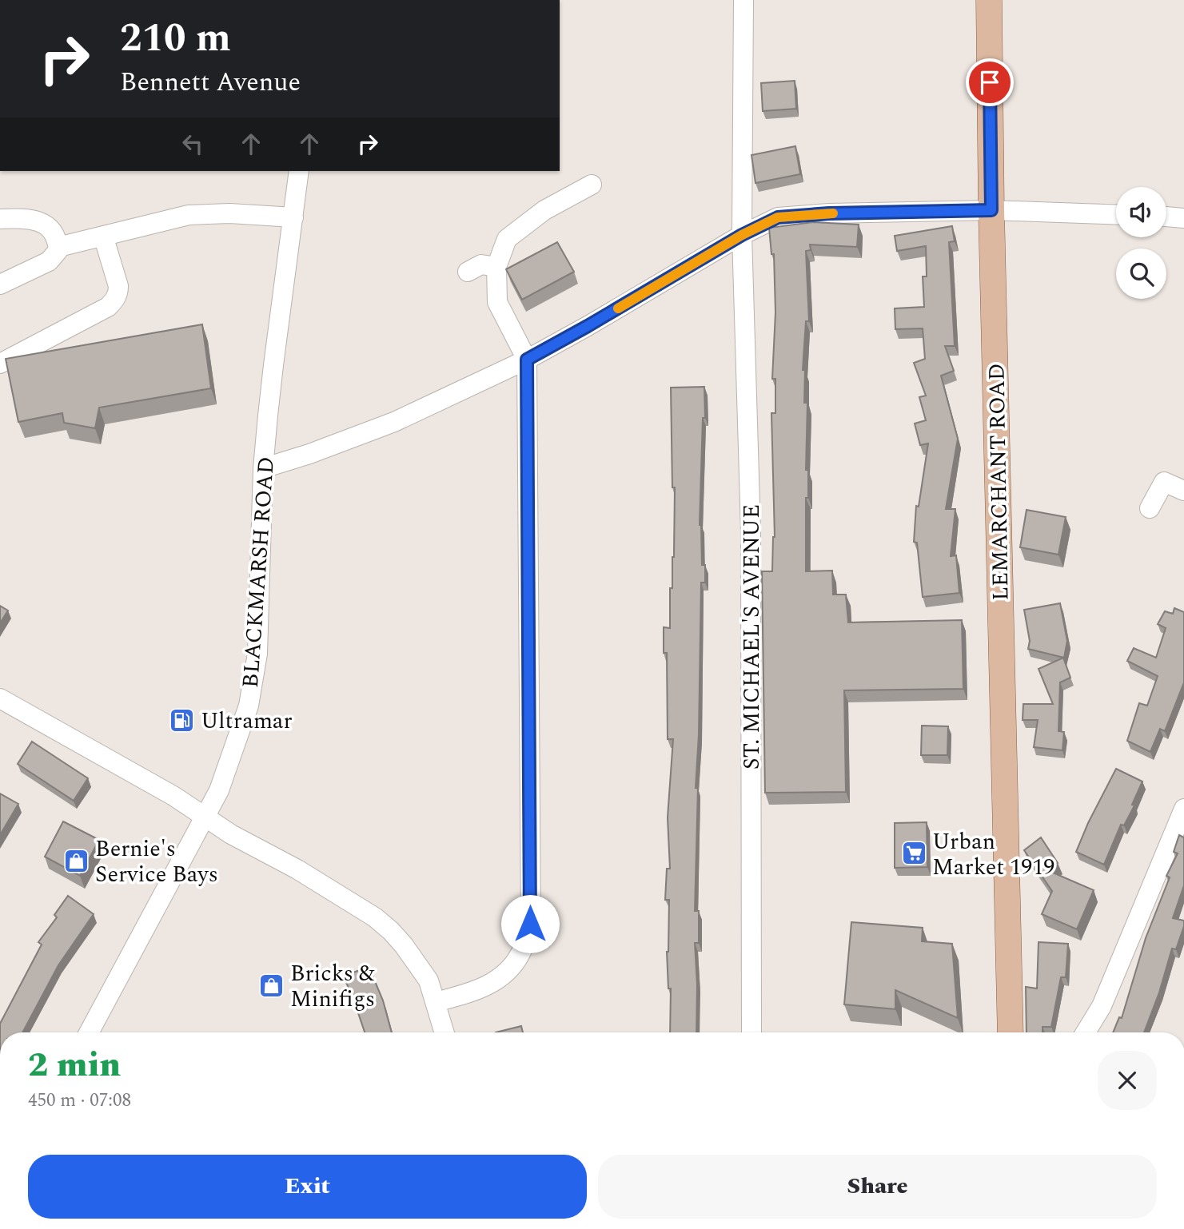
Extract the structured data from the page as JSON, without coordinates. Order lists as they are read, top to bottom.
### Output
{
  "streets": {
    "main road": ["LEMARCHANT ROAD"],
    "street": ["BLACKMARSH ROAD", "ST. MICHAEL'S AVENUE"]
  },
  "places": {
    "fuel station": ["Ultramar"],
    "supermarket": ["Urban Market 1919"],
    "shop": ["Bernie's Service Bays", "Bricks & Minifigs"]
  },
  "page": {
    "turn": ["210 m", "Bennett Avenue"],
    "heading": ["2 min", "450 m · 07:08"],
    "buttons": ["Exit", "Share"]
  }
}
